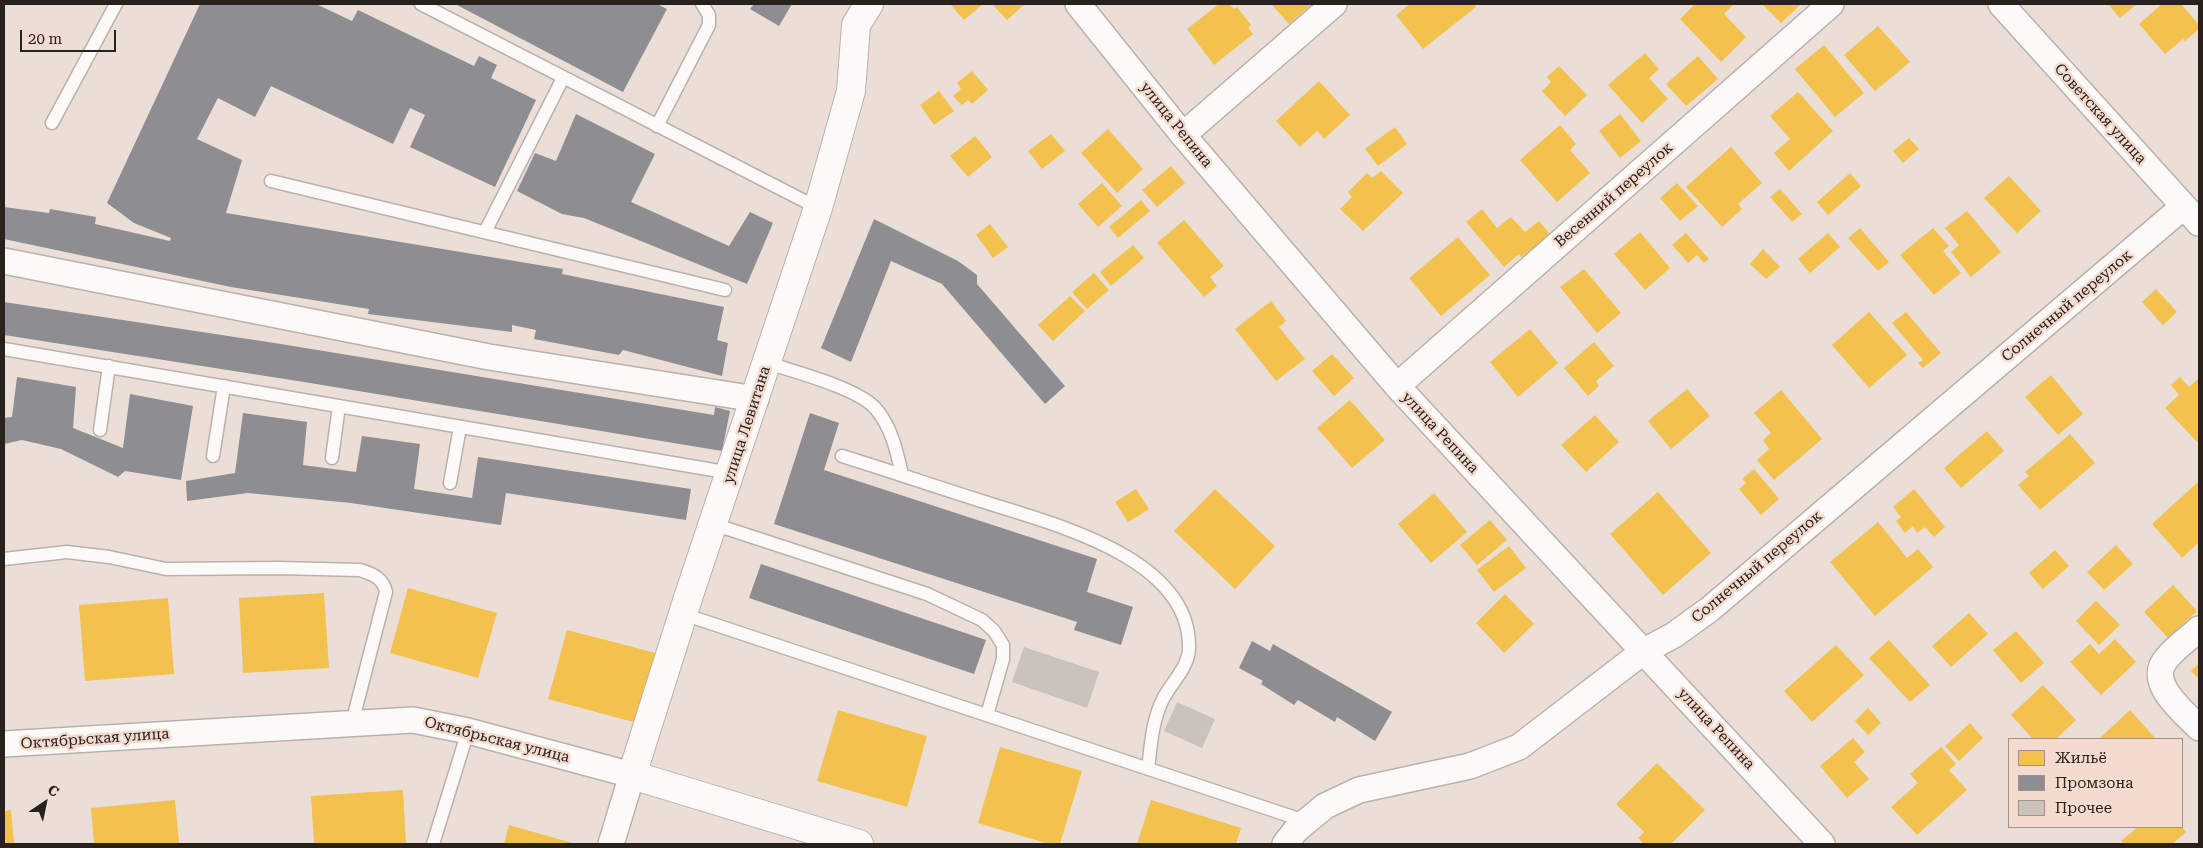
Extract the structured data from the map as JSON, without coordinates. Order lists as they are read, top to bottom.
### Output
{
  "streets": {
    "street": [
      "Советская улица",
      "улица Репина",
      "Весенний переулок",
      "Солнечный переулок",
      "улица Левитана",
      "Октябрьская улица"
    ]
  },
  "crossings": [
    ["Советская улица", "Солнечный переулок"],
    ["улица Репина", "Весенний переулок"],
    ["улица Репина", "Солнечный переулок"],
    ["улица Левитана", "Октябрьская улица"]
  ],
  "legend": ["Жильё", "Промзона", "Прочее"],
  "scale_bar": "20 m",
  "north": "top right"
}
